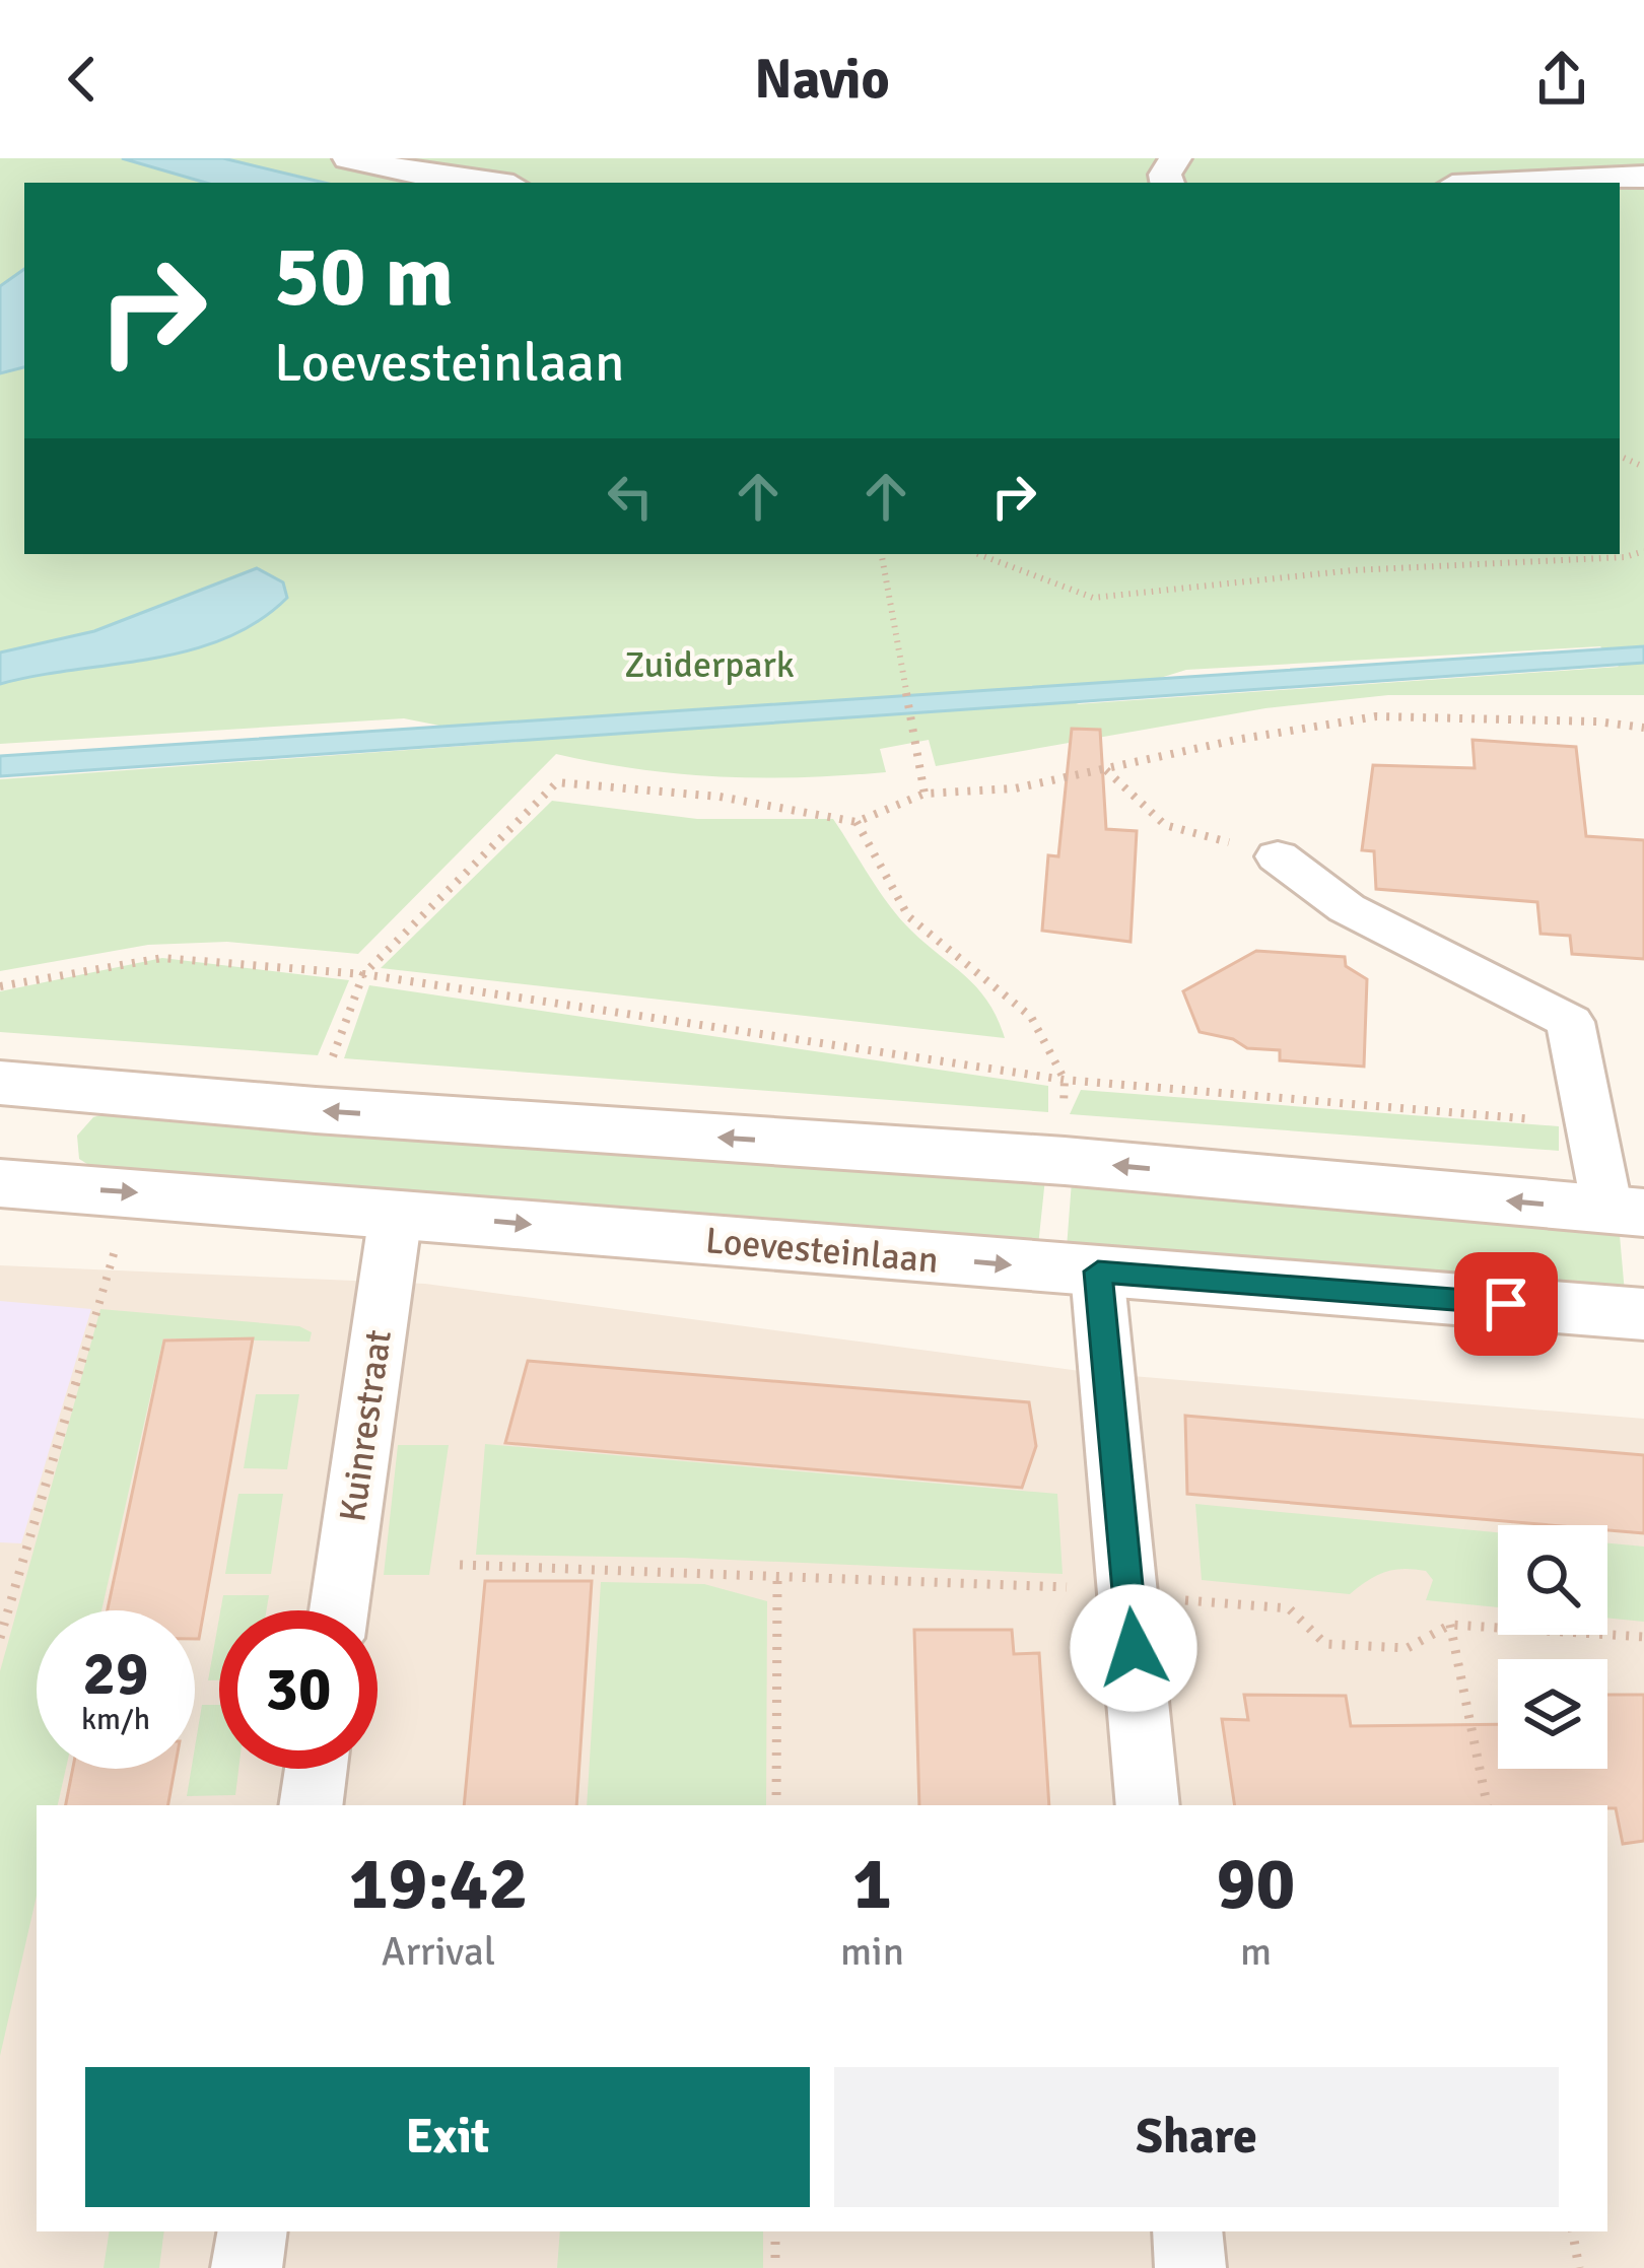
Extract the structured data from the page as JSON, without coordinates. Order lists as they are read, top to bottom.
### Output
{
  "streets": {
    "main road": ["Loevesteinlaan"],
    "street": ["Kuinrestraat"]
  },
  "crossings": [
    ["Loevesteinlaan", "Kuinrestraat"]
  ],
  "parks": ["Zuiderpark"],
  "page": {
    "header": "Navio",
    "turn": ["50 m", "Loevesteinlaan"],
    "speed": "29 km/h",
    "limit": "30",
    "eta": [
      "19:42",
      "Arrival",
      "1",
      "min",
      "90",
      "m"
    ],
    "buttons": ["Exit", "Share"]
  }
}
